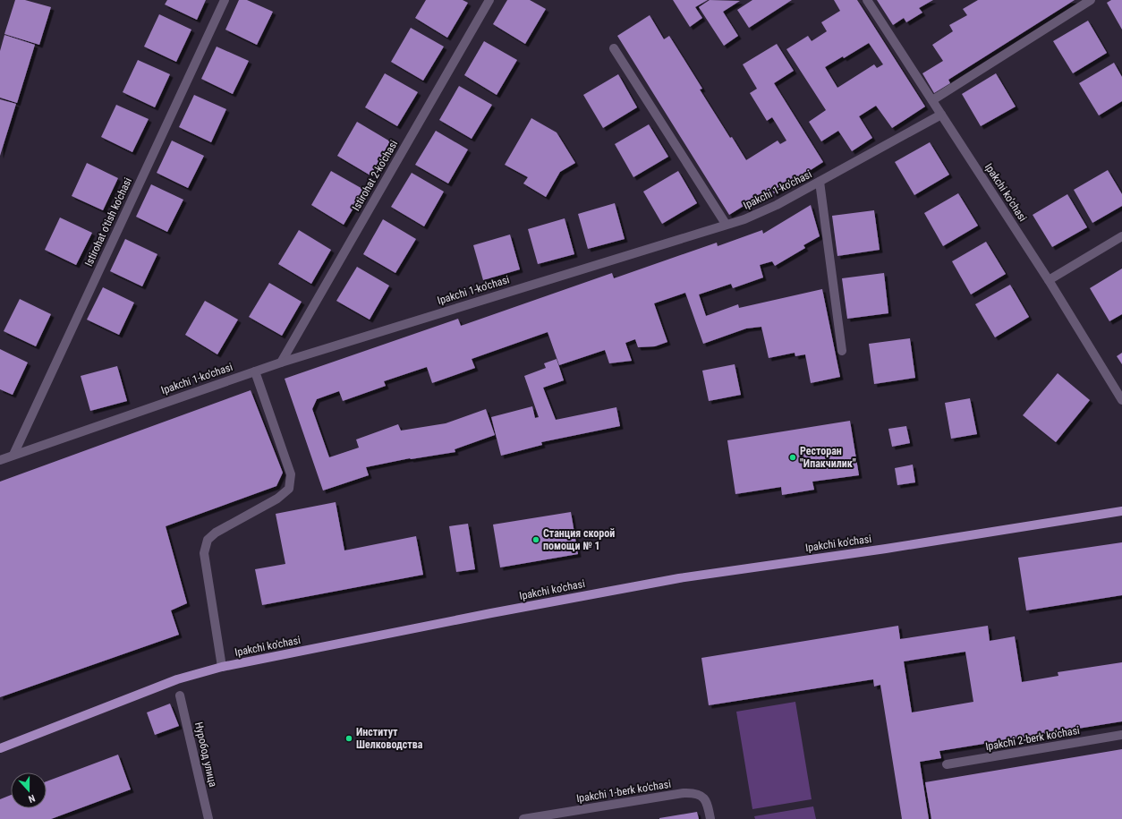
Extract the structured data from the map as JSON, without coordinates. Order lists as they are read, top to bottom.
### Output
{
  "streets": {
    "main road": ["Ipakchi ko'chasi"],
    "street": [
      "Istirohat 2-ko'chasi",
      "Ipakchi 1-ko'chasi",
      "Istirohat o'tish ko'chasi",
      "Ipakchi 2-berk ko'chasi",
      "Нуробод улица",
      "Ipakchi 1-berk ko'chasi"
    ]
  },
  "crossings": [
    ["Istirohat 2-ko'chasi", "Ipakchi 1-ko'chasi"],
    ["Ipakchi 1-ko'chasi", "Ipakchi ko'chasi"],
    ["Ipakchi 1-ko'chasi", "Istirohat o'tish ko'chasi"]
  ],
  "places": ["Ресторан \"Ипакчилик\"", "Станция скорой помощи № 1", "Институт Шелководства"],
  "north": "bottom"
}
